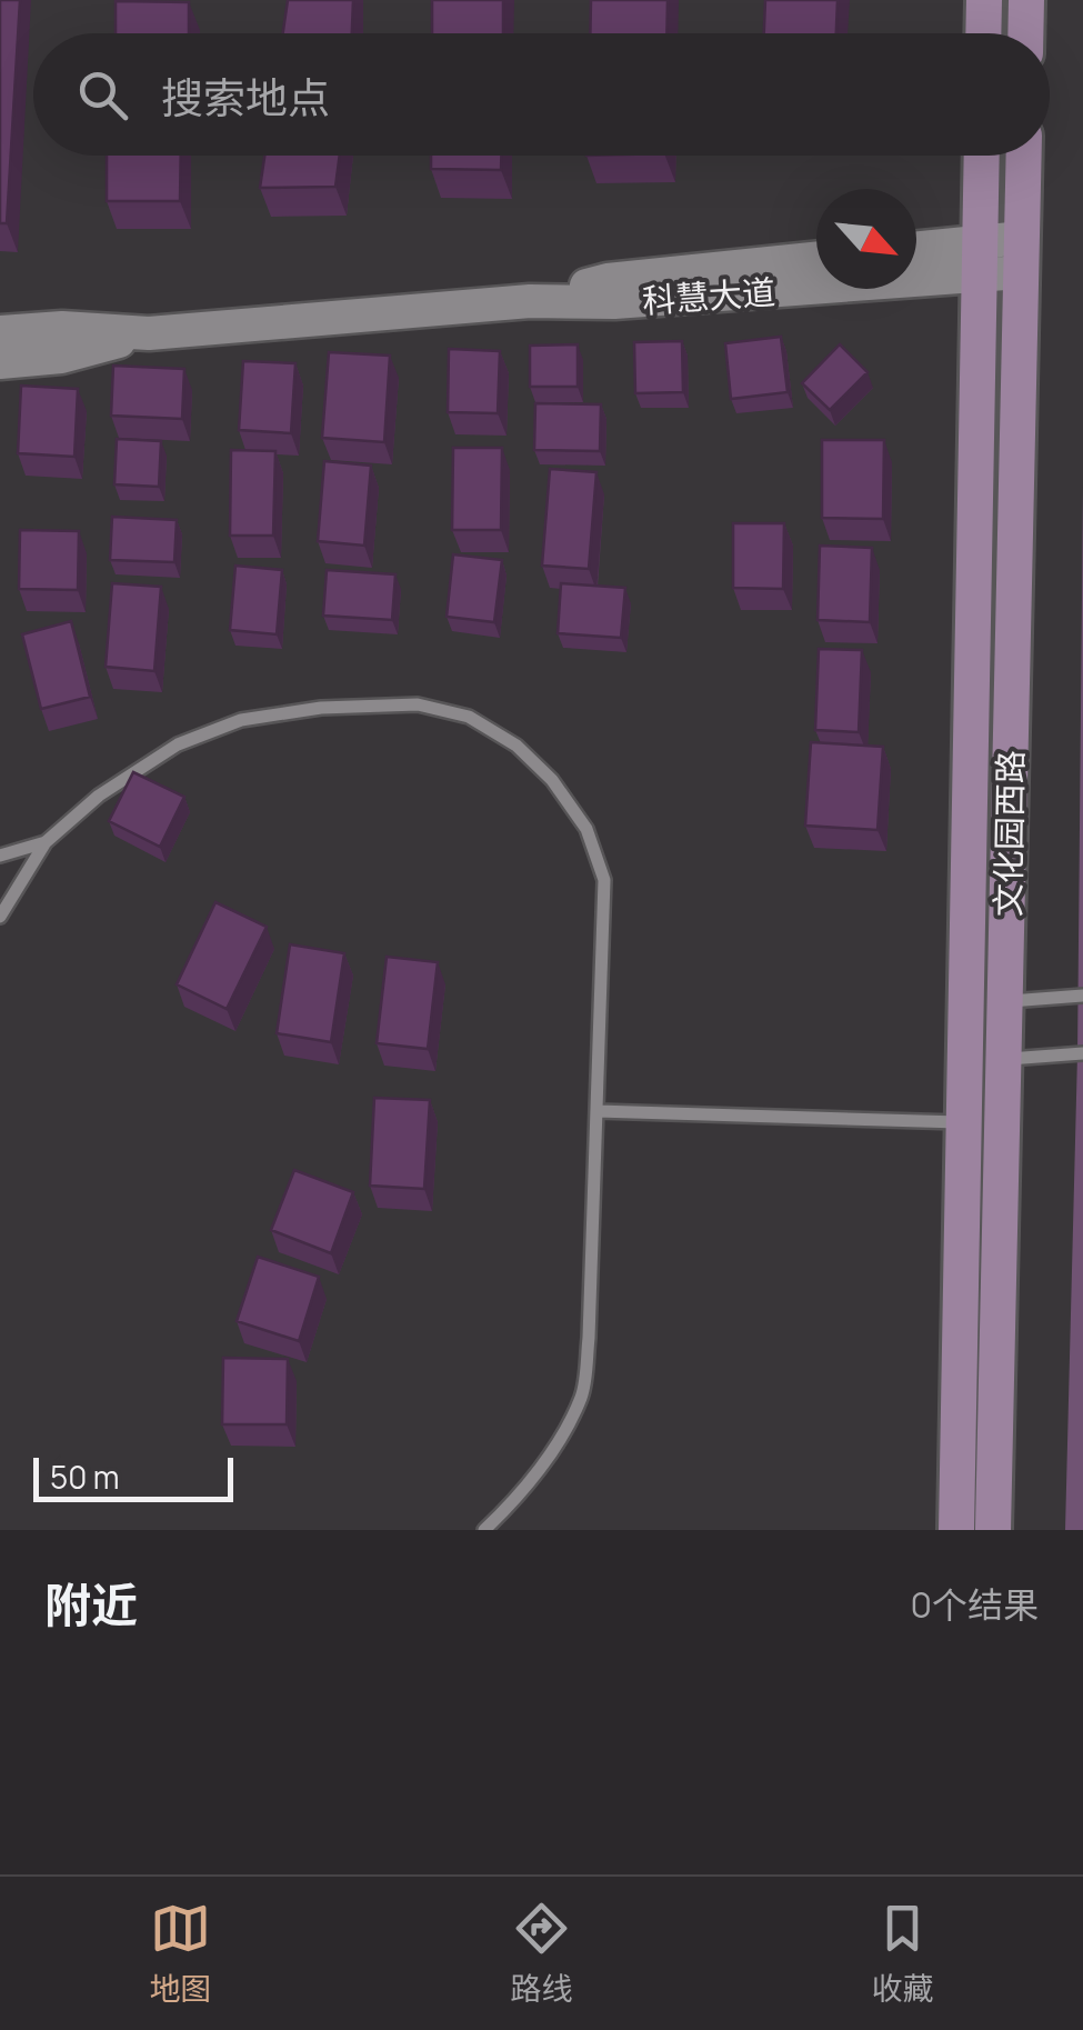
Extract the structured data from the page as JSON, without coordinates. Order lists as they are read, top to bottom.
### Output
{
  "streets": {
    "main road": ["文化园西路"],
    "street": ["科慧大道"]
  },
  "crossings": [
    ["科慧大道", "文化园西路"]
  ],
  "scale_bar": "50 m",
  "north": "bottom right",
  "page": {
    "search": "搜索地点",
    "scale": "50 m",
    "heading": ["附近", "0个结果"],
    "nav": ["地图", "路线", "收藏"]
  }
}
